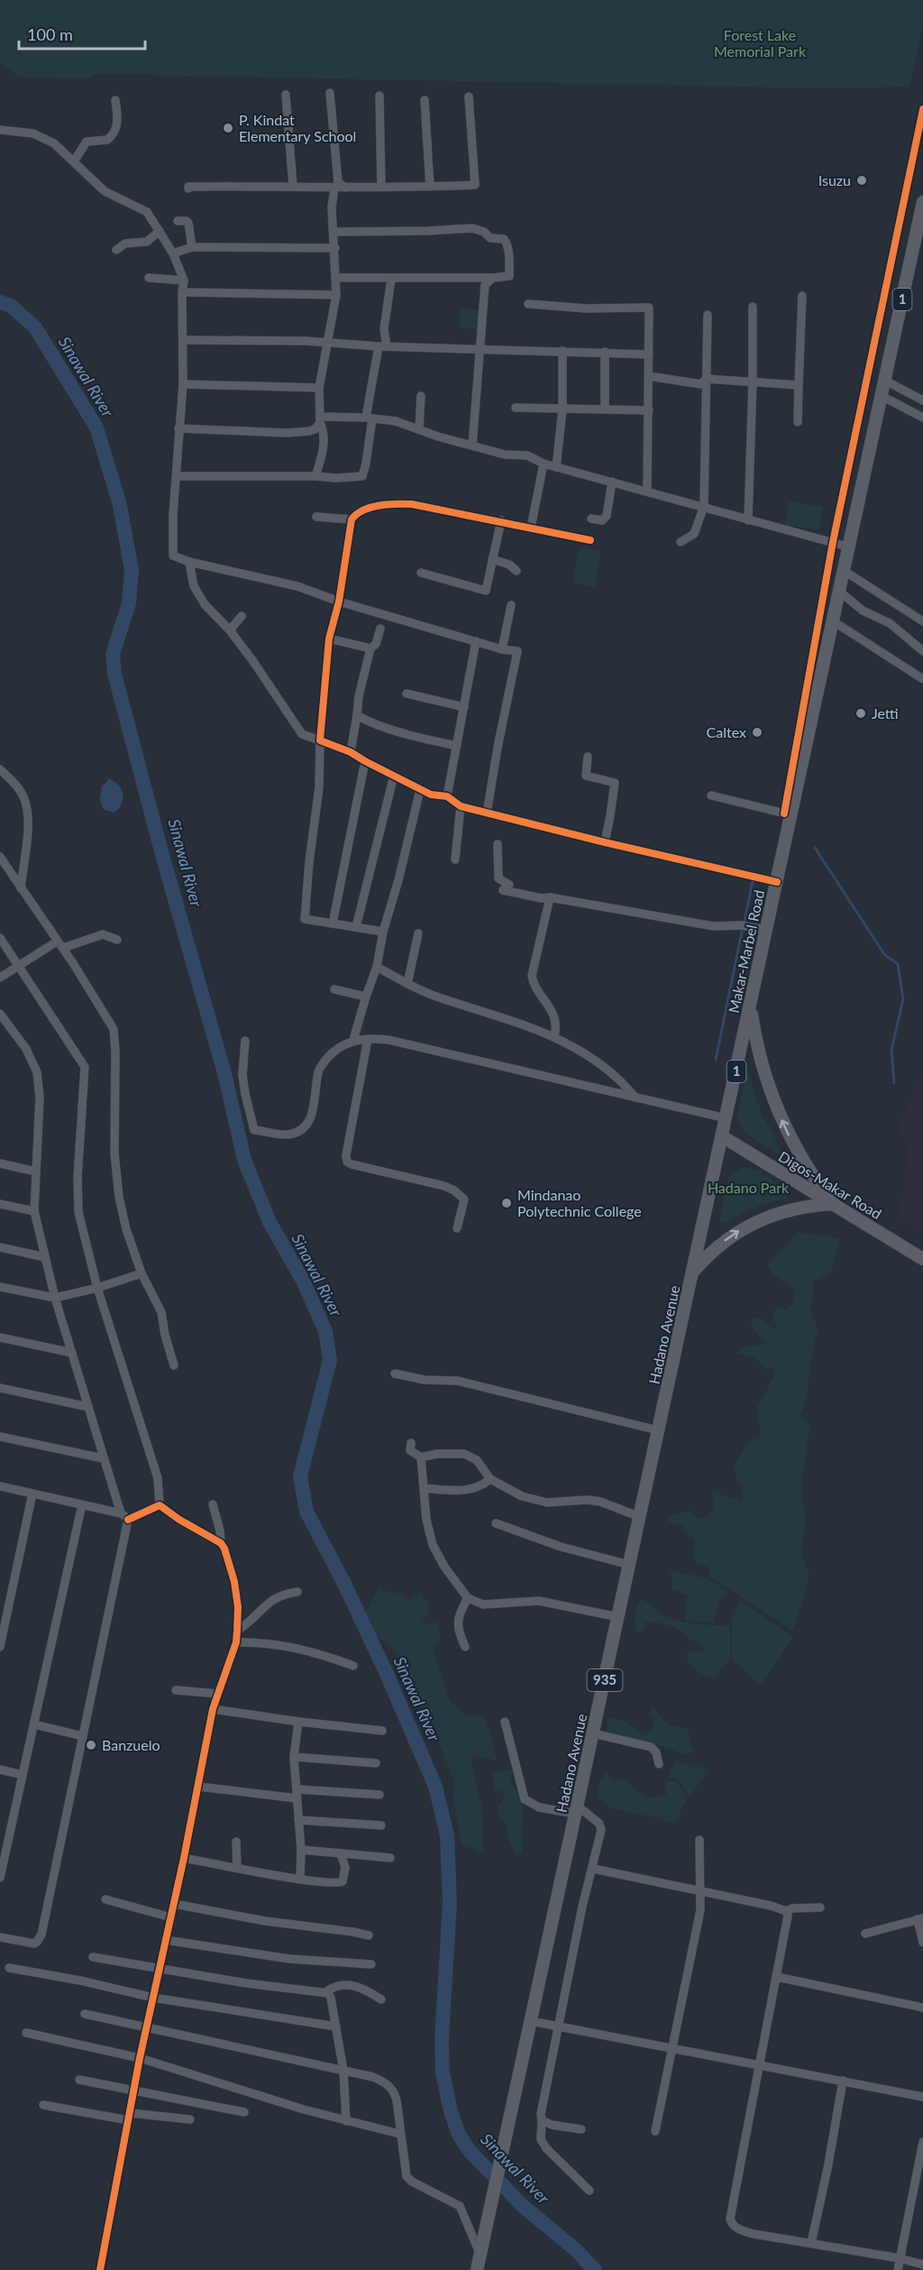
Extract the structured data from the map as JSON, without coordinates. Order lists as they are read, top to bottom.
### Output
{
  "streets": {
    "main road": [
      "1",
      "Makar-Marbel Road",
      "Digos-Makar Road",
      "Hadano Avenue",
      "935"
    ]
  },
  "crossings": [
    ["Makar-Marbel Road", "Digos-Makar Road"],
    ["Makar-Marbel Road", "Hadano Avenue"],
    ["Digos-Makar Road", "Hadano Avenue"]
  ],
  "water": ["Sinawal River"],
  "parks": ["Forest Lake Memorial Park", "Hadano Park"],
  "places": [
    "P. Kindat Elementary School",
    "Isuzu",
    "Jetti",
    "Caltex",
    "Mindanao Polytechnic College",
    "Banzuelo"
  ],
  "scale_bar": "100 m"
}
